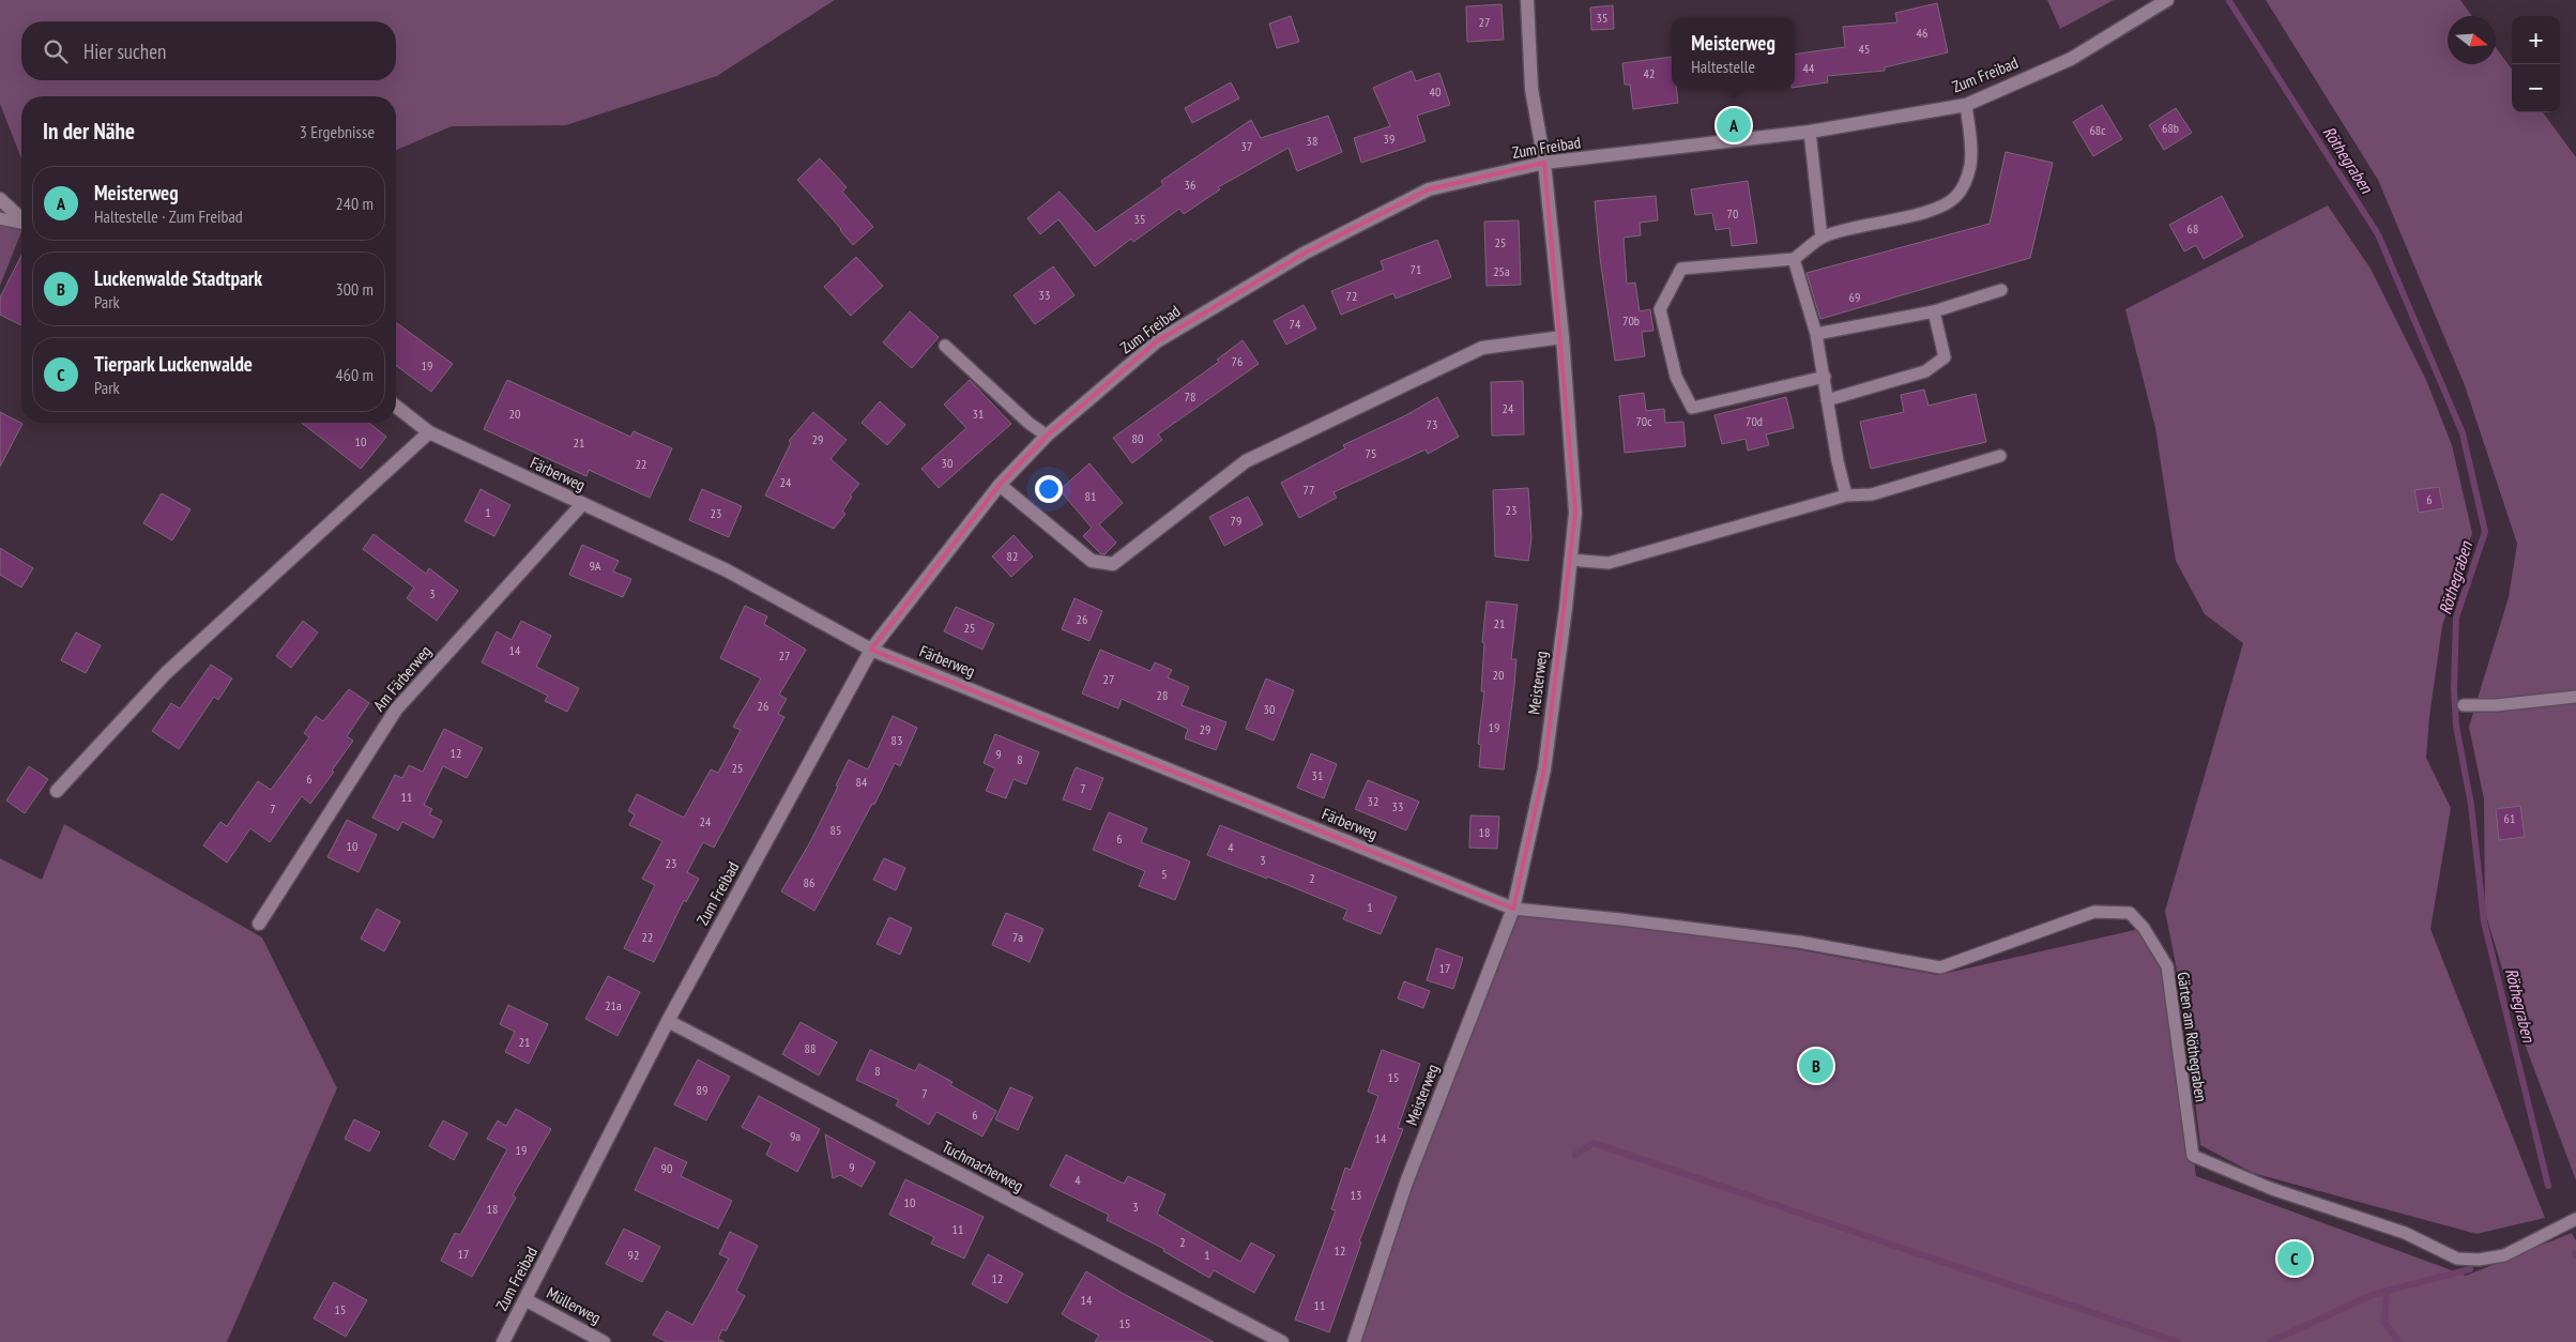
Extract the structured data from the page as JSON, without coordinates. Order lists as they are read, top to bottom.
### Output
{
  "streets": {
    "street": [
      "Zum Freibad",
      "Färberweg",
      "Am Färberweg",
      "Meisterweg",
      "Tuchmacherweg",
      "Müllerweg"
    ],
    "lane": ["Gärten am Röthegraben"]
  },
  "crossings": [
    ["Zum Freibad", "Färberweg"],
    ["Zum Freibad", "Meisterweg"],
    ["Zum Freibad", "Tuchmacherweg"],
    ["Zum Freibad", "Müllerweg"],
    ["Färberweg", "Am Färberweg"],
    ["Färberweg", "Meisterweg"],
    ["Färberweg", "Gärten am Röthegraben"],
    ["Meisterweg", "Gärten am Röthegraben"]
  ],
  "water": ["Röthegraben"],
  "house_numbers": [
    "35",
    "27",
    "46",
    "45",
    "44",
    "42",
    "40",
    "68b",
    "68c",
    "39",
    "38",
    "37",
    "36",
    "70",
    "35",
    "68",
    "25",
    "71",
    "25a",
    "33",
    "72",
    "69",
    "70b",
    "74",
    "76",
    "19",
    "78",
    "24",
    "20",
    "31",
    "70c",
    "70d",
    "73",
    "80",
    "29",
    "10",
    "21",
    "75",
    "30",
    "22",
    "24",
    "77",
    "81",
    "6",
    "23",
    "1",
    "23",
    "79",
    "82",
    "9A",
    "3",
    "26",
    "21",
    "25",
    "14",
    "27",
    "20",
    "27",
    "28",
    "26",
    "30",
    "19",
    "29",
    "83",
    "12",
    "9",
    "8",
    "25",
    "31",
    "6",
    "84",
    "7",
    "11",
    "32",
    "33",
    "7",
    "61",
    "24",
    "85",
    "18",
    "6",
    "10",
    "4",
    "3",
    "23",
    "5",
    "2",
    "86",
    "1",
    "22",
    "7a",
    "17",
    "21a",
    "21",
    "88",
    "8",
    "15",
    "89",
    "7",
    "6",
    "9a",
    "14",
    "19",
    "9",
    "90",
    "4",
    "13",
    "10",
    "3",
    "18",
    "11",
    "2",
    "12",
    "17",
    "92",
    "1",
    "12",
    "14",
    "11",
    "15",
    "15"
  ],
  "north": "right",
  "page": {
    "map_buttons": ["+", "−"],
    "popup": ["Meisterweg", "Haltestelle"],
    "search": "Hier suchen",
    "heading": ["In der Nähe", "3 Ergebnisse"],
    "pins": ["A", "B", "C"],
    "list": [
      {
        "mark": "A",
        "name": "Meisterweg",
        "note": "Haltestelle · Zum Freibad",
        "value": "240 m"
      },
      {
        "mark": "B",
        "name": "Luckenwalde Stadtpark",
        "note": "Park",
        "value": "300 m"
      },
      {
        "mark": "C",
        "name": "Tierpark Luckenwalde",
        "note": "Park",
        "value": "460 m"
      }
    ]
  }
}
